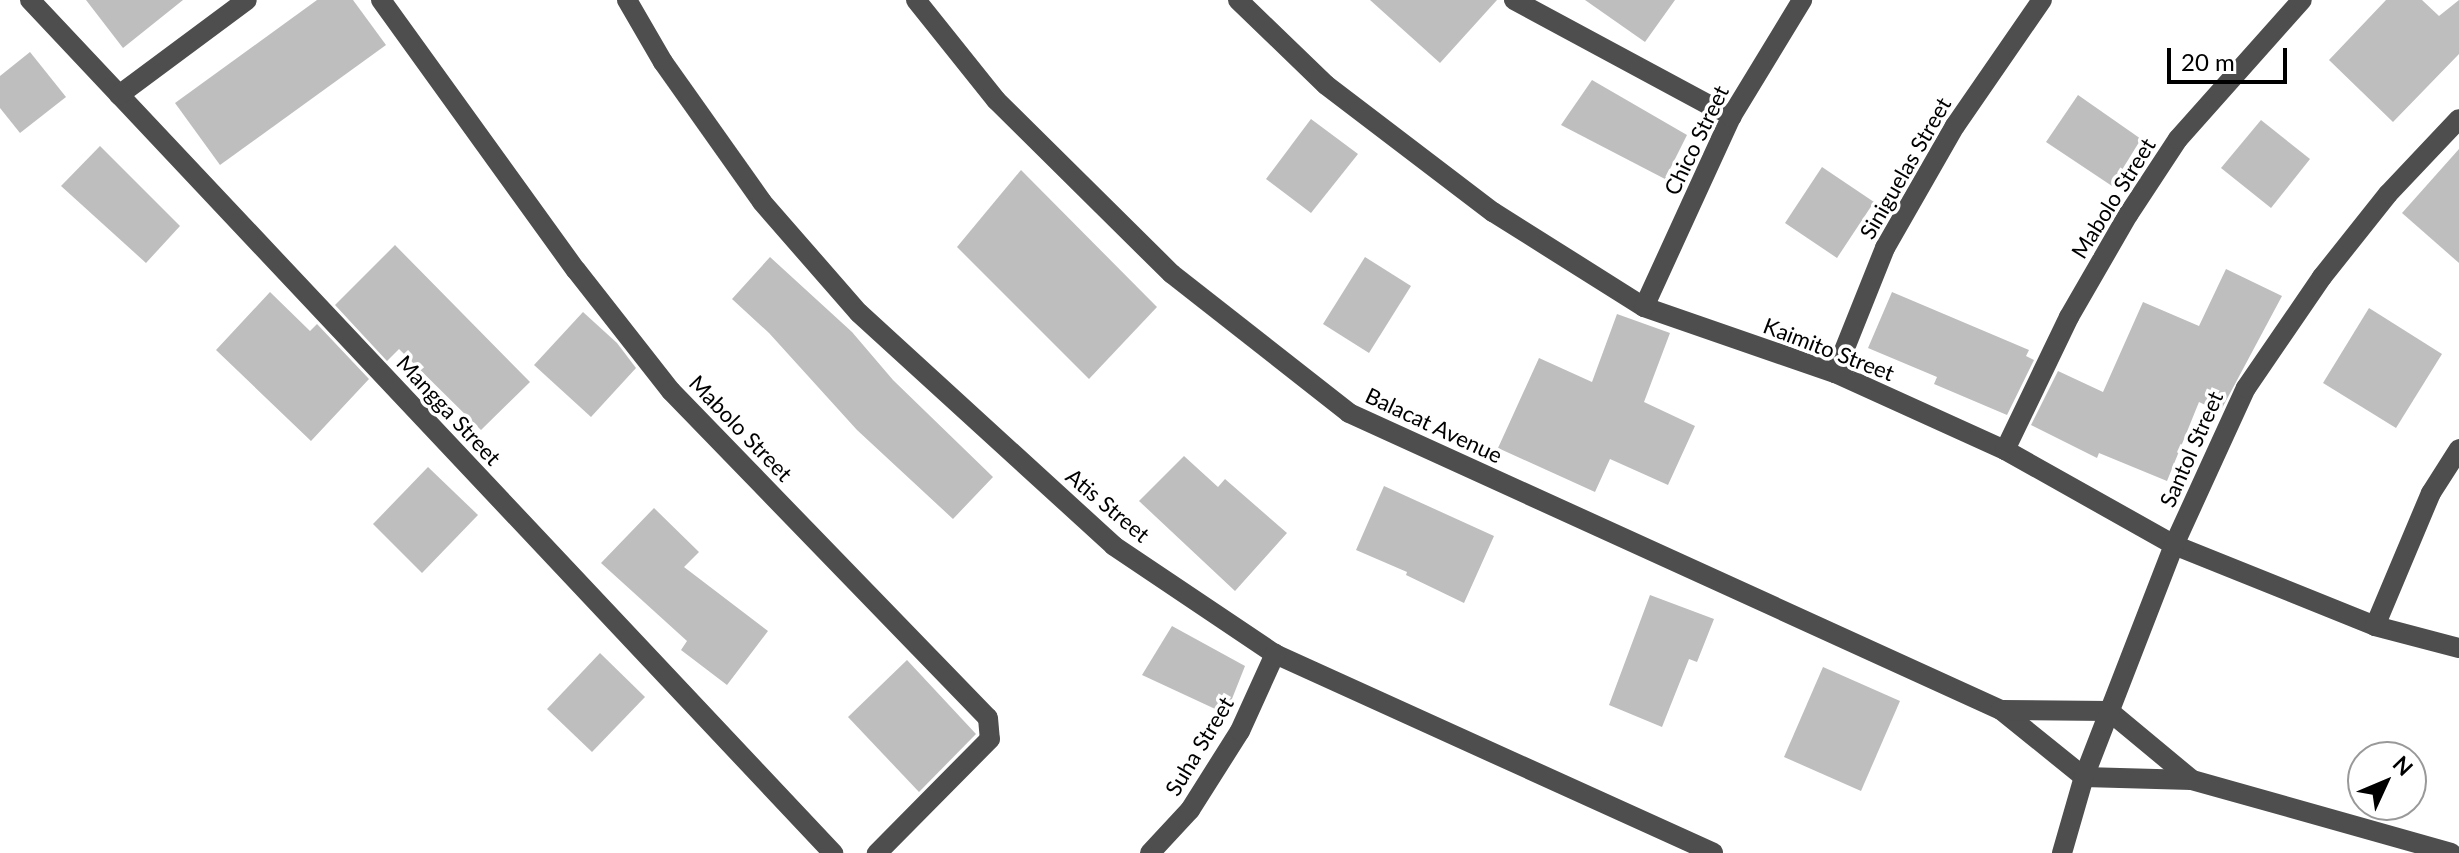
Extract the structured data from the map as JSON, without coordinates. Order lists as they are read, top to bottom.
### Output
{
  "streets": {
    "street": [
      "Chico Street",
      "Siniguelas Street",
      "Mabolo Street",
      "Kaimito Street",
      "Mangga Street",
      "Balacat Avenue",
      "Santol Street",
      "Atis Street",
      "Suha Street"
    ]
  },
  "crossings": [
    ["Chico Street", "Kaimito Street"],
    ["Siniguelas Street", "Kaimito Street"],
    ["Mabolo Street", "Kaimito Street"],
    ["Kaimito Street", "Santol Street"],
    ["Balacat Avenue", "Santol Street"],
    ["Atis Street", "Suha Street"]
  ],
  "scale_bar": "20 m",
  "north": "top right"
}
